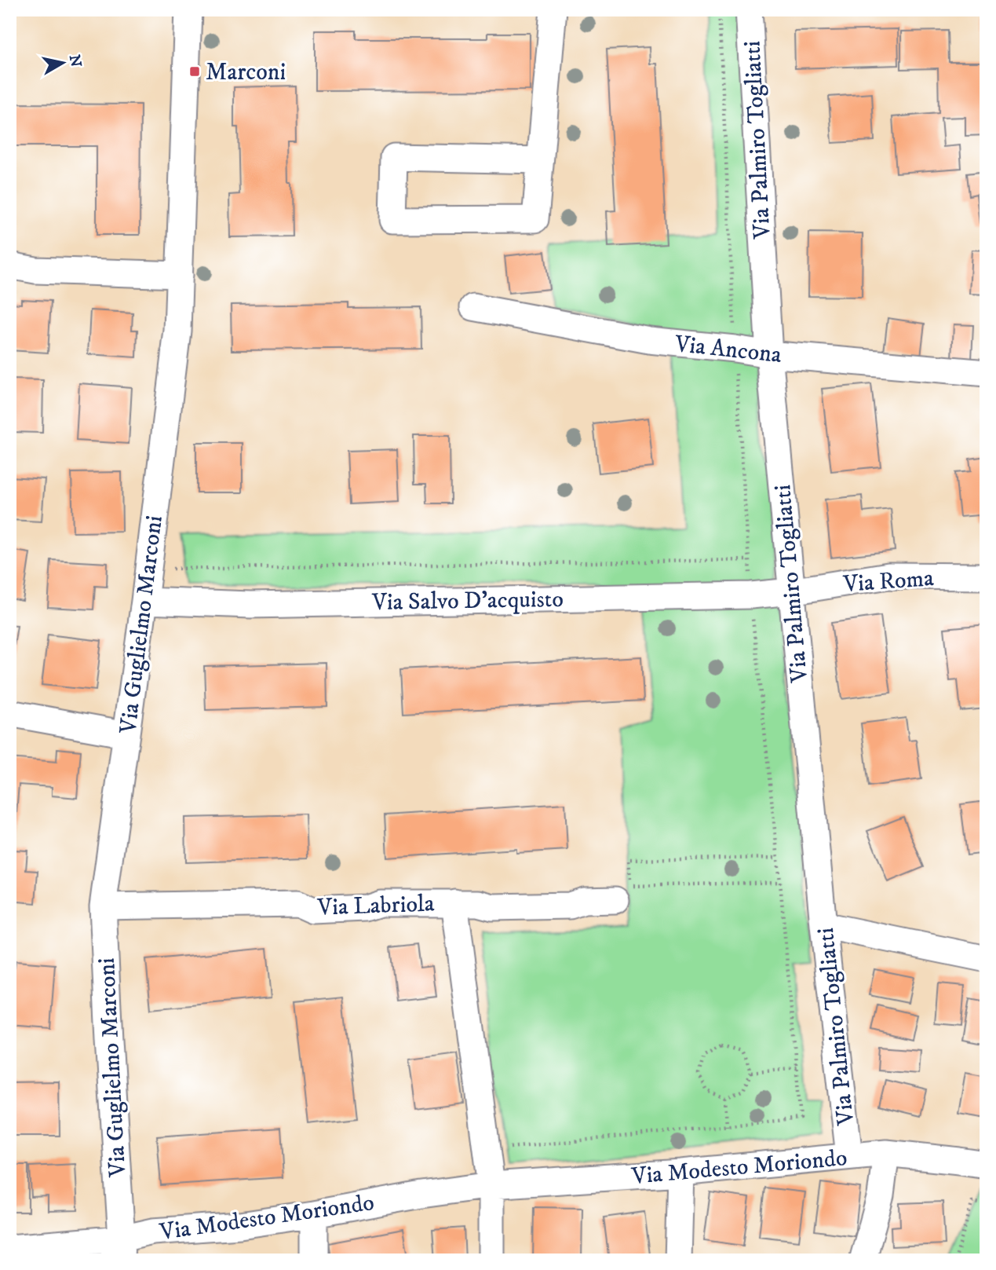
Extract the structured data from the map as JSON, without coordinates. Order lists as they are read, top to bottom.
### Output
{
  "streets": {
    "street": [
      "Via Palmiro Togliatti",
      "Via Ancona",
      "Via Roma",
      "Via Salvo D'acquisto",
      "Via Guglielmo Marconi",
      "Via Labriola",
      "Via Modesto Moriondo"
    ]
  },
  "crossings": [
    ["Via Palmiro Togliatti", "Via Ancona"],
    ["Via Palmiro Togliatti", "Via Roma"],
    ["Via Palmiro Togliatti", "Via Salvo D'acquisto"],
    ["Via Palmiro Togliatti", "Via Modesto Moriondo"],
    ["Via Roma", "Via Salvo D'acquisto"],
    ["Via Salvo D'acquisto", "Via Guglielmo Marconi"],
    ["Via Guglielmo Marconi", "Via Labriola"],
    ["Via Guglielmo Marconi", "Via Modesto Moriondo"]
  ],
  "places": {
    "transit": ["Marconi"]
  },
  "north": "right"
}
